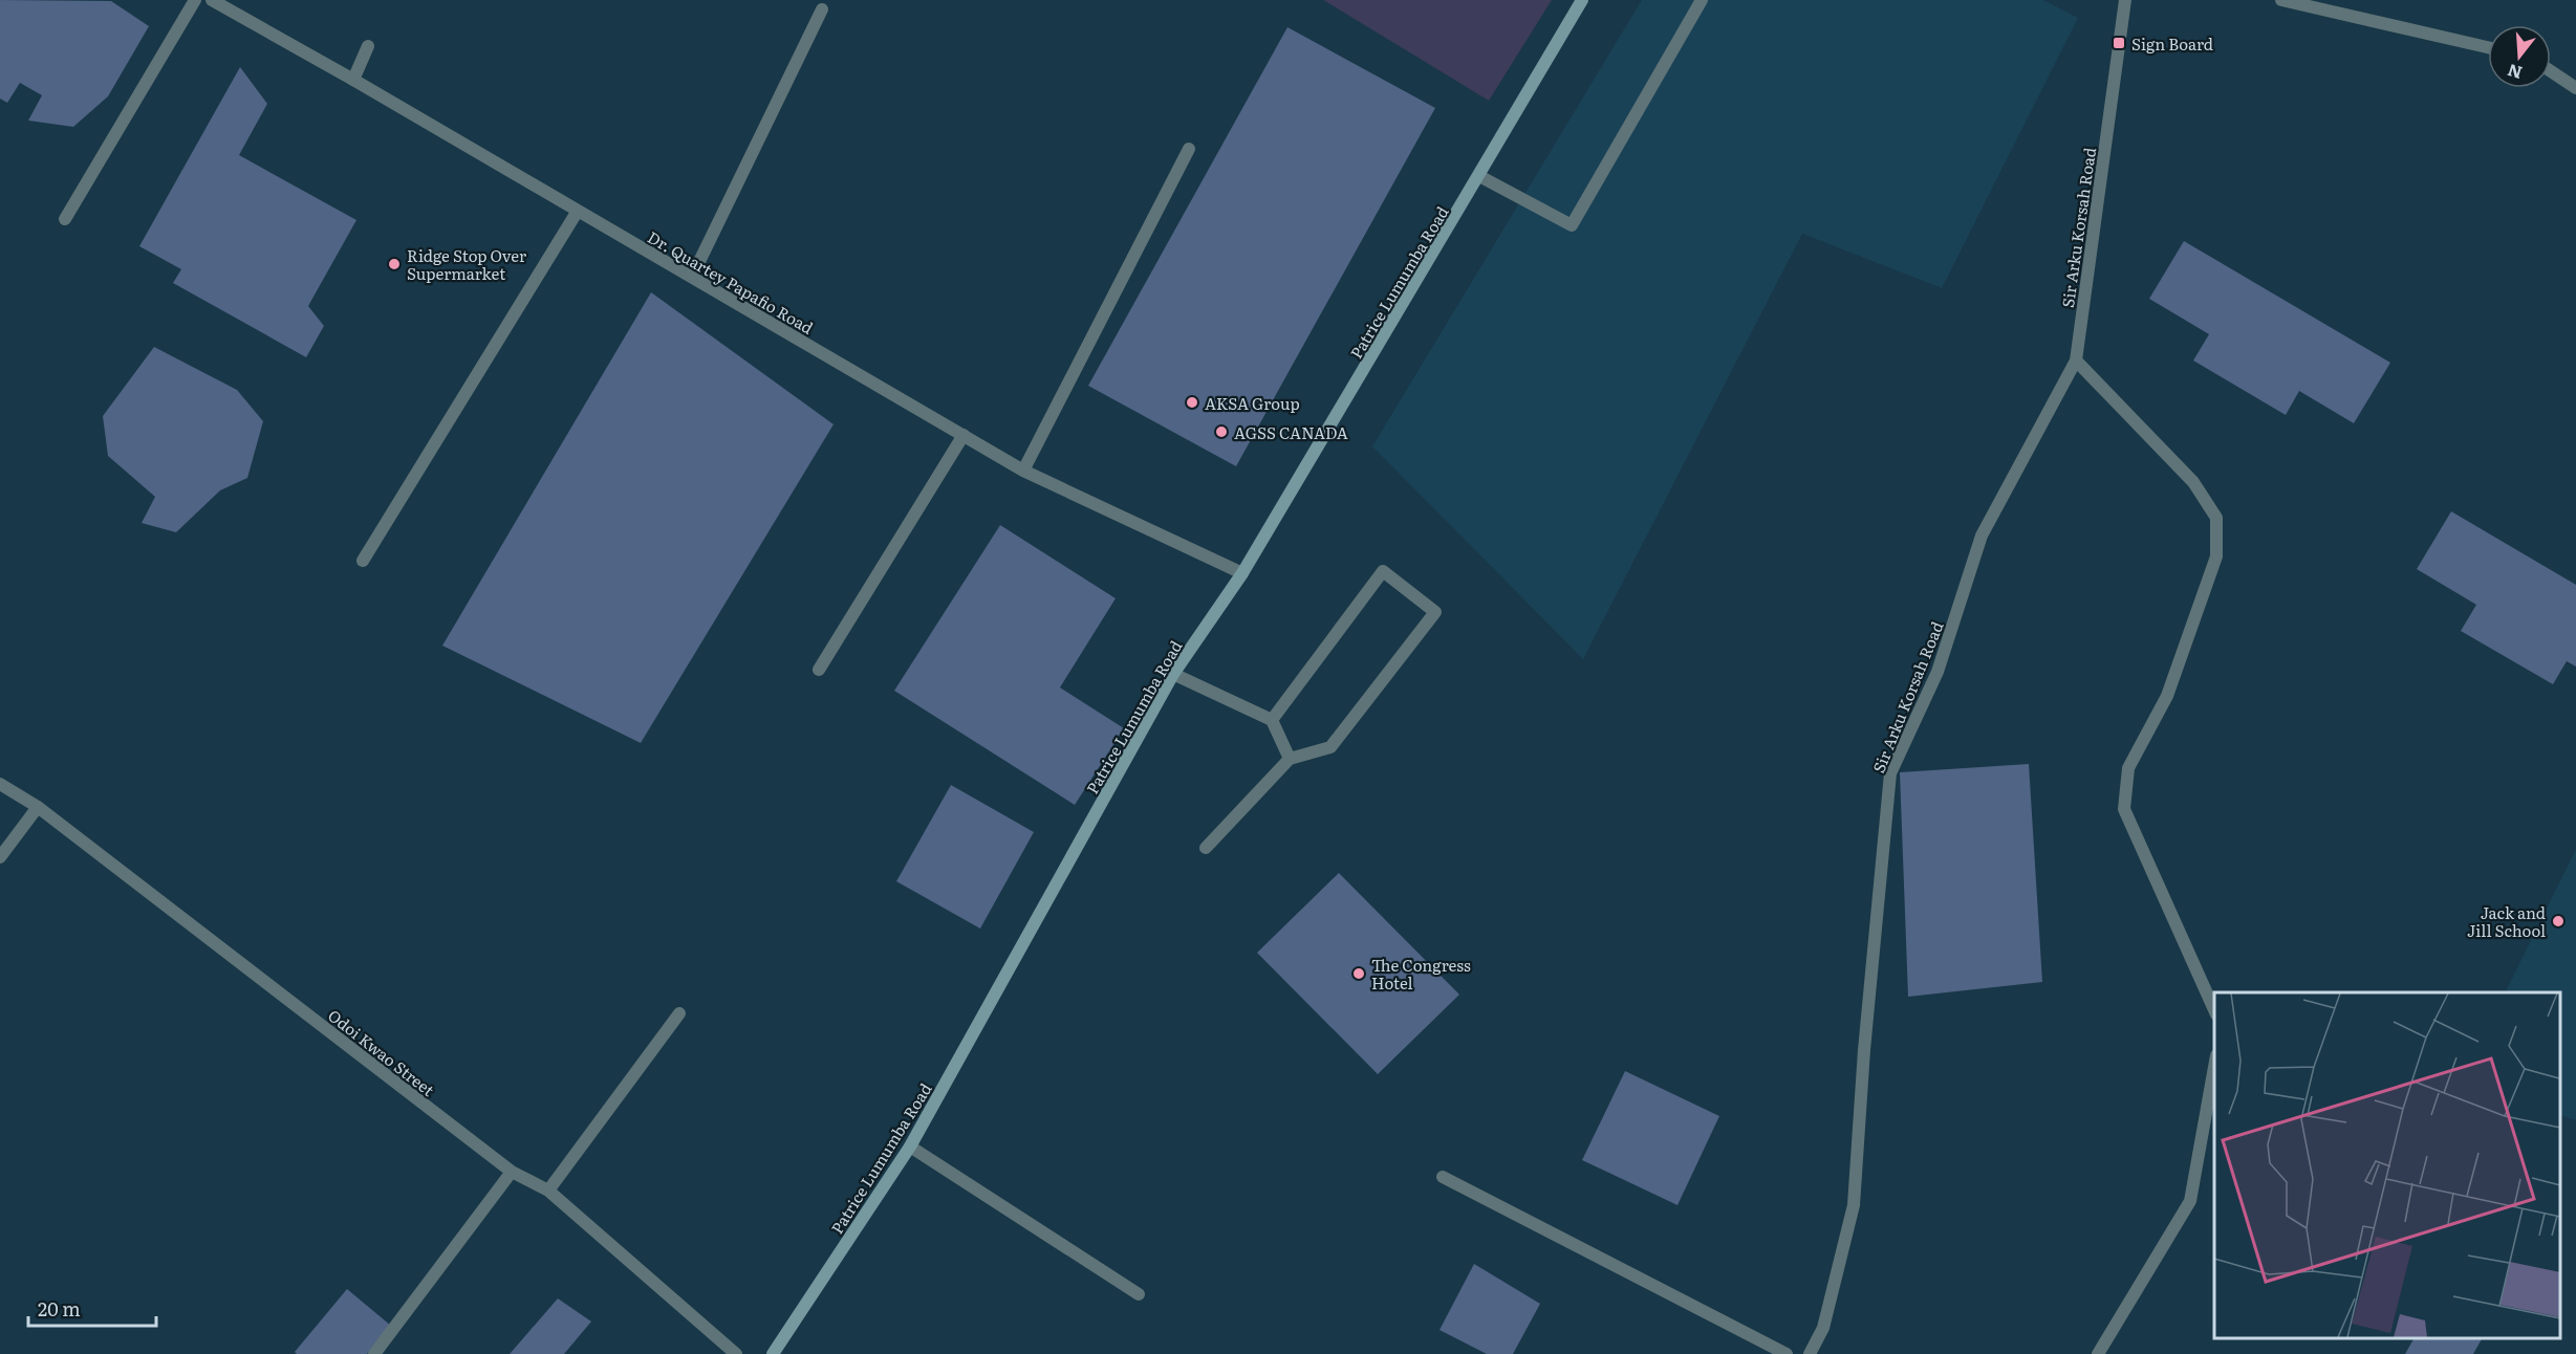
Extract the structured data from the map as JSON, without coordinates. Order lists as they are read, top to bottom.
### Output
{
  "streets": {
    "street": [
      "Sir Arku Korsah Road",
      "Dr. Quartey Papafio Road",
      "Patrice Lumumba Road",
      "Odoi Kwao Street"
    ]
  },
  "crossings": [
    ["Dr. Quartey Papafio Road", "Patrice Lumumba Road"]
  ],
  "places": {
    "transit": ["Sign Board"],
    "other": [
      "Ridge Stop Over Supermarket",
      "AKSA Group",
      "AGSS CANADA",
      "Jack and Jill School",
      "The Congress Hotel"
    ]
  },
  "scale_bar": "20 m",
  "north": "bottom"
}
